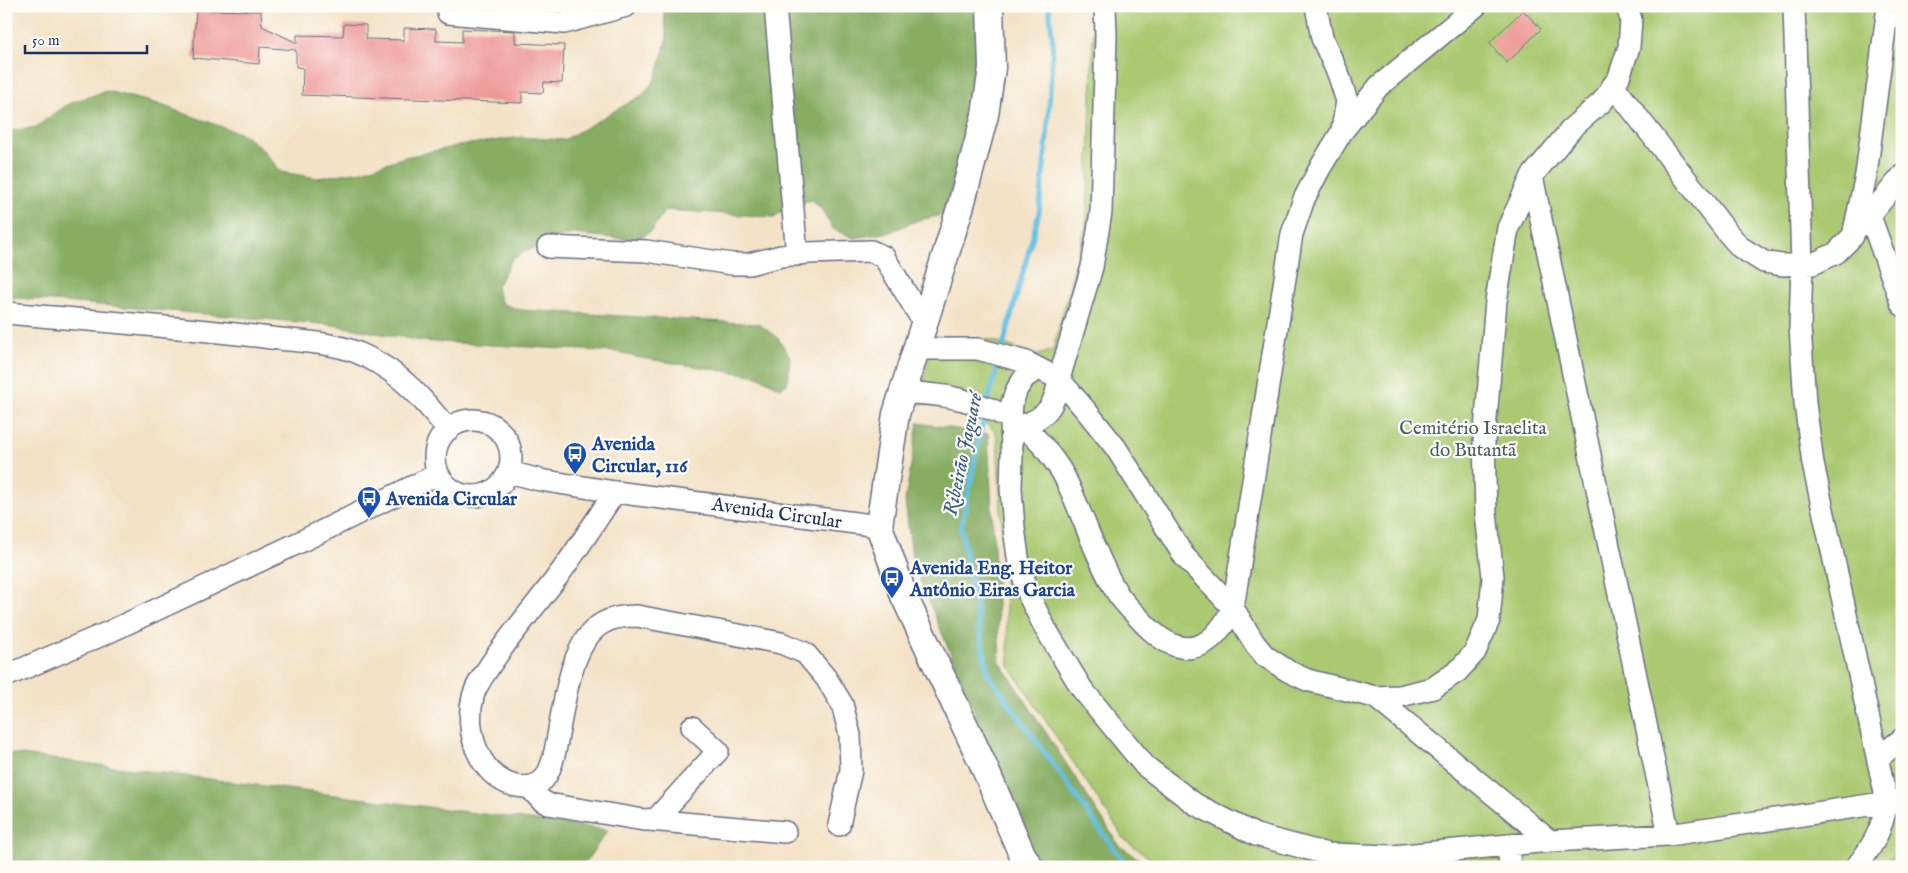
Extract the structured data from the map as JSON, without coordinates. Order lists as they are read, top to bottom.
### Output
{
  "streets": {
    "street": ["Avenida Circular"]
  },
  "water": ["Ribeirão Jaguaré"],
  "parks": ["Cemitério Israelita do Butantã"],
  "places": {
    "bus stop": ["Avenida Circular, 116", "Avenida Circular", "Avenida Eng. Heitor Antônio Eiras Garcia"]
  },
  "scale_bar": "50 m"
}
